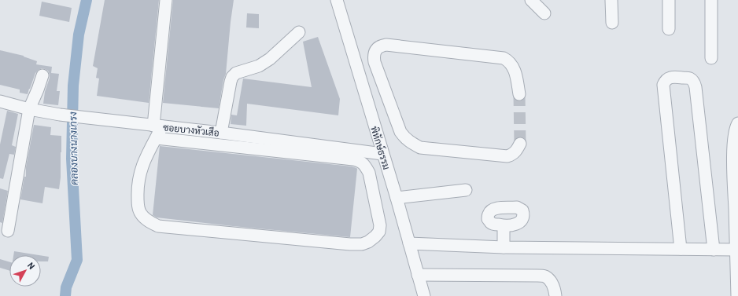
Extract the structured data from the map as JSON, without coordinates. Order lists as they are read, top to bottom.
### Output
{
  "streets": {
    "street": ["ซอยบางหัวเสือ", "พิทักษ์ธรรม"]
  },
  "crossings": [
    ["ซอยบางหัวเสือ", "พิทักษ์ธรรม"]
  ],
  "water": ["คลองบางนางเกรง"],
  "north": "top right"
}
